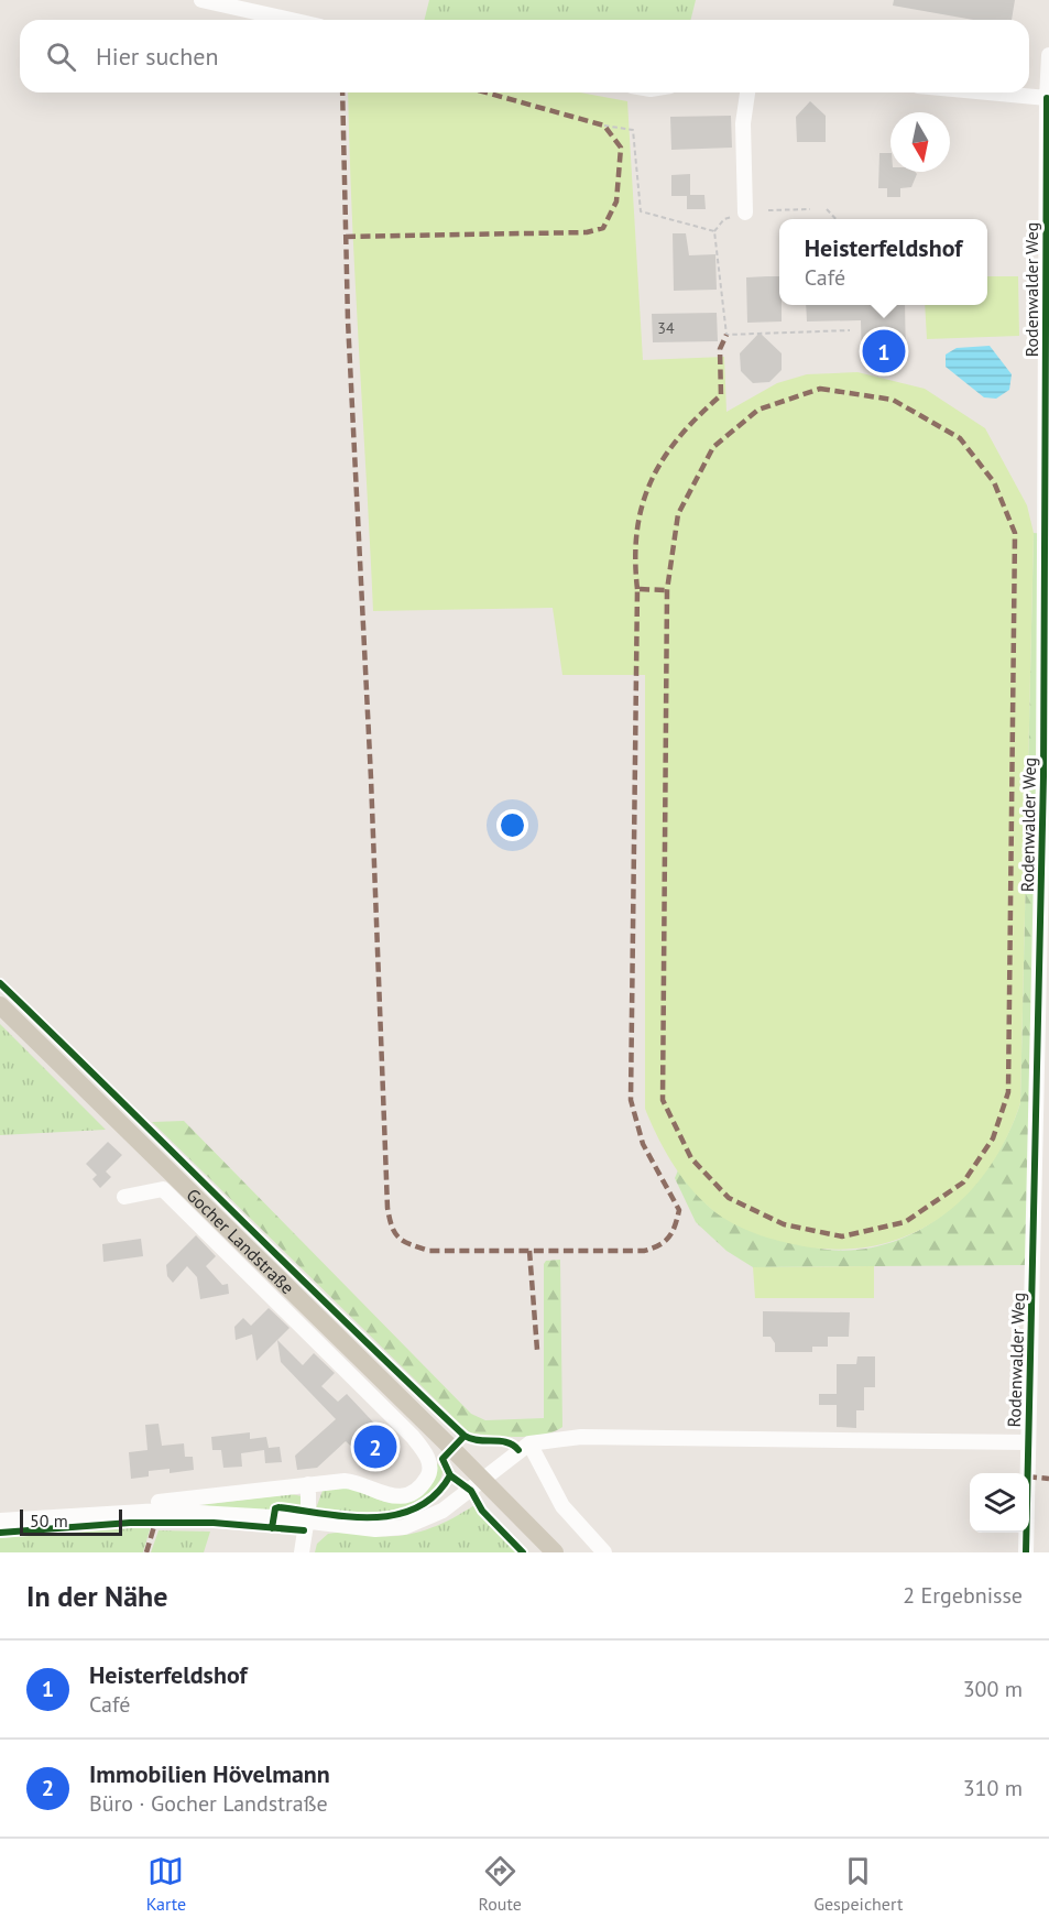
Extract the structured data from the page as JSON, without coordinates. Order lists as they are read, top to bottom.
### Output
{
  "streets": {
    "main road": ["Gocher Landstraße"],
    "street": ["Rodenwalder Weg"]
  },
  "house_numbers": ["34"],
  "scale_bar": "50 m",
  "north": "bottom",
  "page": {
    "search": "Hier suchen",
    "popup": ["Heisterfeldshof", "Café"],
    "pins": ["1", "2"],
    "scale": "50 m",
    "heading": ["In der Nähe", "2 Ergebnisse"],
    "list": [
      {
        "mark": "1",
        "name": "Heisterfeldshof",
        "note": "Café",
        "value": "300 m"
      },
      {
        "mark": "2",
        "name": "Immobilien Hövelmann",
        "note": "Büro · Gocher Landstraße",
        "value": "310 m"
      }
    ],
    "nav": ["Karte", "Route", "Gespeichert"]
  }
}
